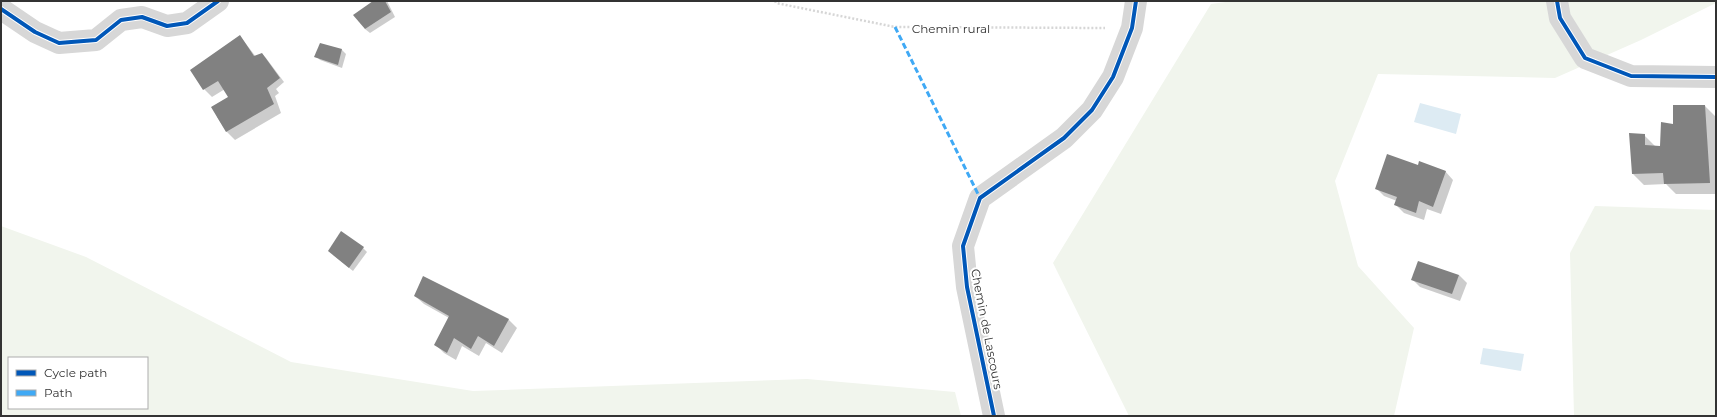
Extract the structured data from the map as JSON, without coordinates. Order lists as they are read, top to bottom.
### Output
{
  "streets": {
    "street": ["Chemin de Lascours"],
    "path": ["Chemin rural"]
  },
  "crossings": [
    ["Chemin rural", "Chemin de Lascours"]
  ],
  "legend": ["Cycle path", "Path"]
}
